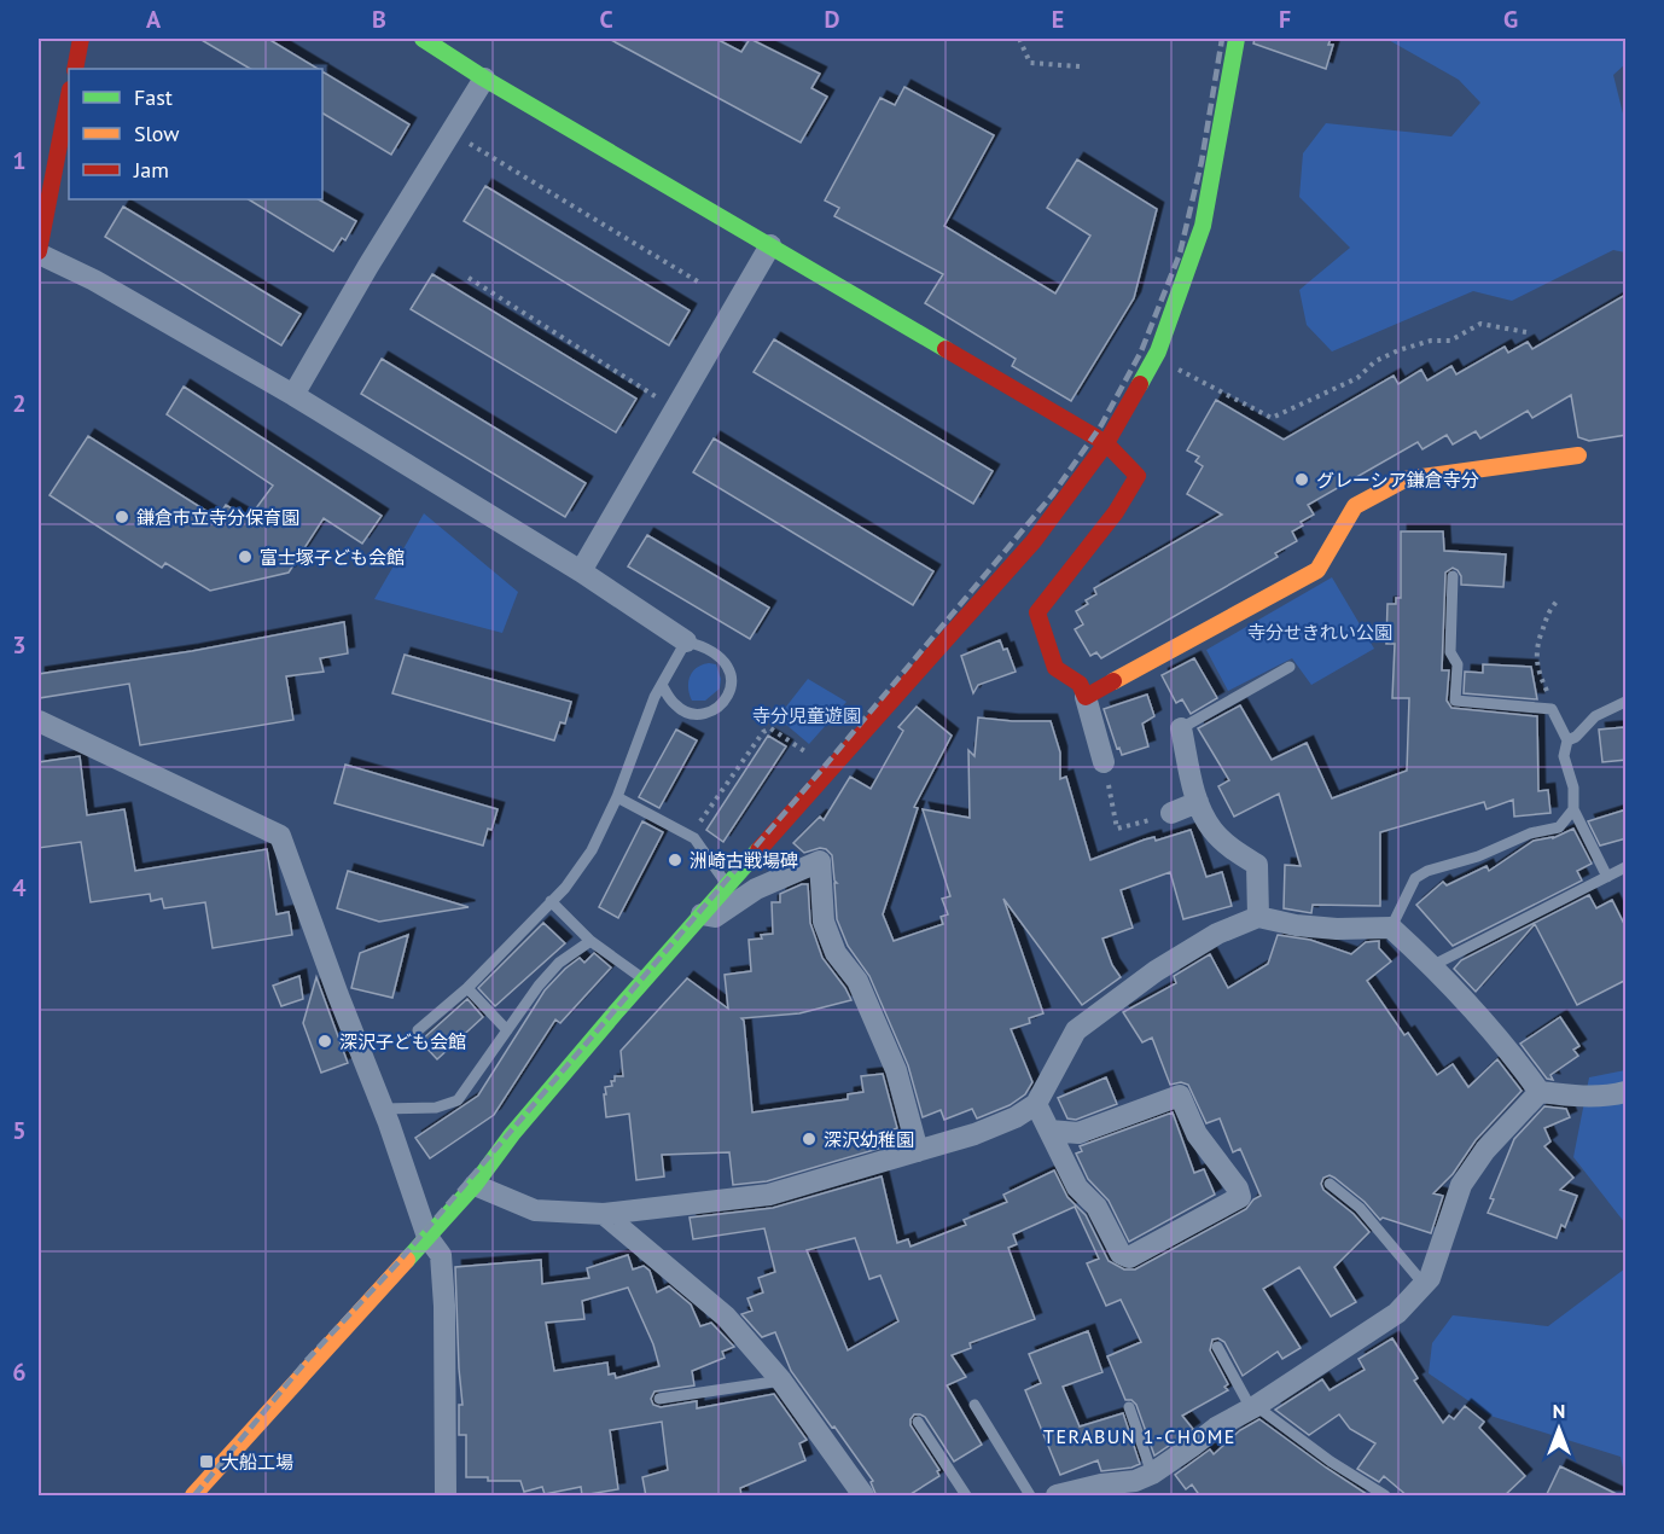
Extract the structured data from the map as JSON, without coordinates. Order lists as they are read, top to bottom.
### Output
{
  "districts": ["TERABUN 1-CHOME"],
  "parks": ["寺分せきれい公園", "寺分児童遊園"],
  "places": {
    "other": [
      "グレーシア鎌倉寺分",
      "鎌倉市立寺分保育園",
      "富士塚子ども会館",
      "洲崎古戦場碑",
      "深沢子ども会館",
      "深沢幼稚園"
    ],
    "transit": ["大船工場"]
  },
  "legend": ["Fast", "Slow", "Jam"],
  "north": "top",
  "grid": {
    "columns": [
      "A",
      "B",
      "C",
      "D",
      "E",
      "F",
      "G"
    ],
    "rows": [
      "1",
      "2",
      "3",
      "4",
      "5",
      "6"
    ]
  }
}
